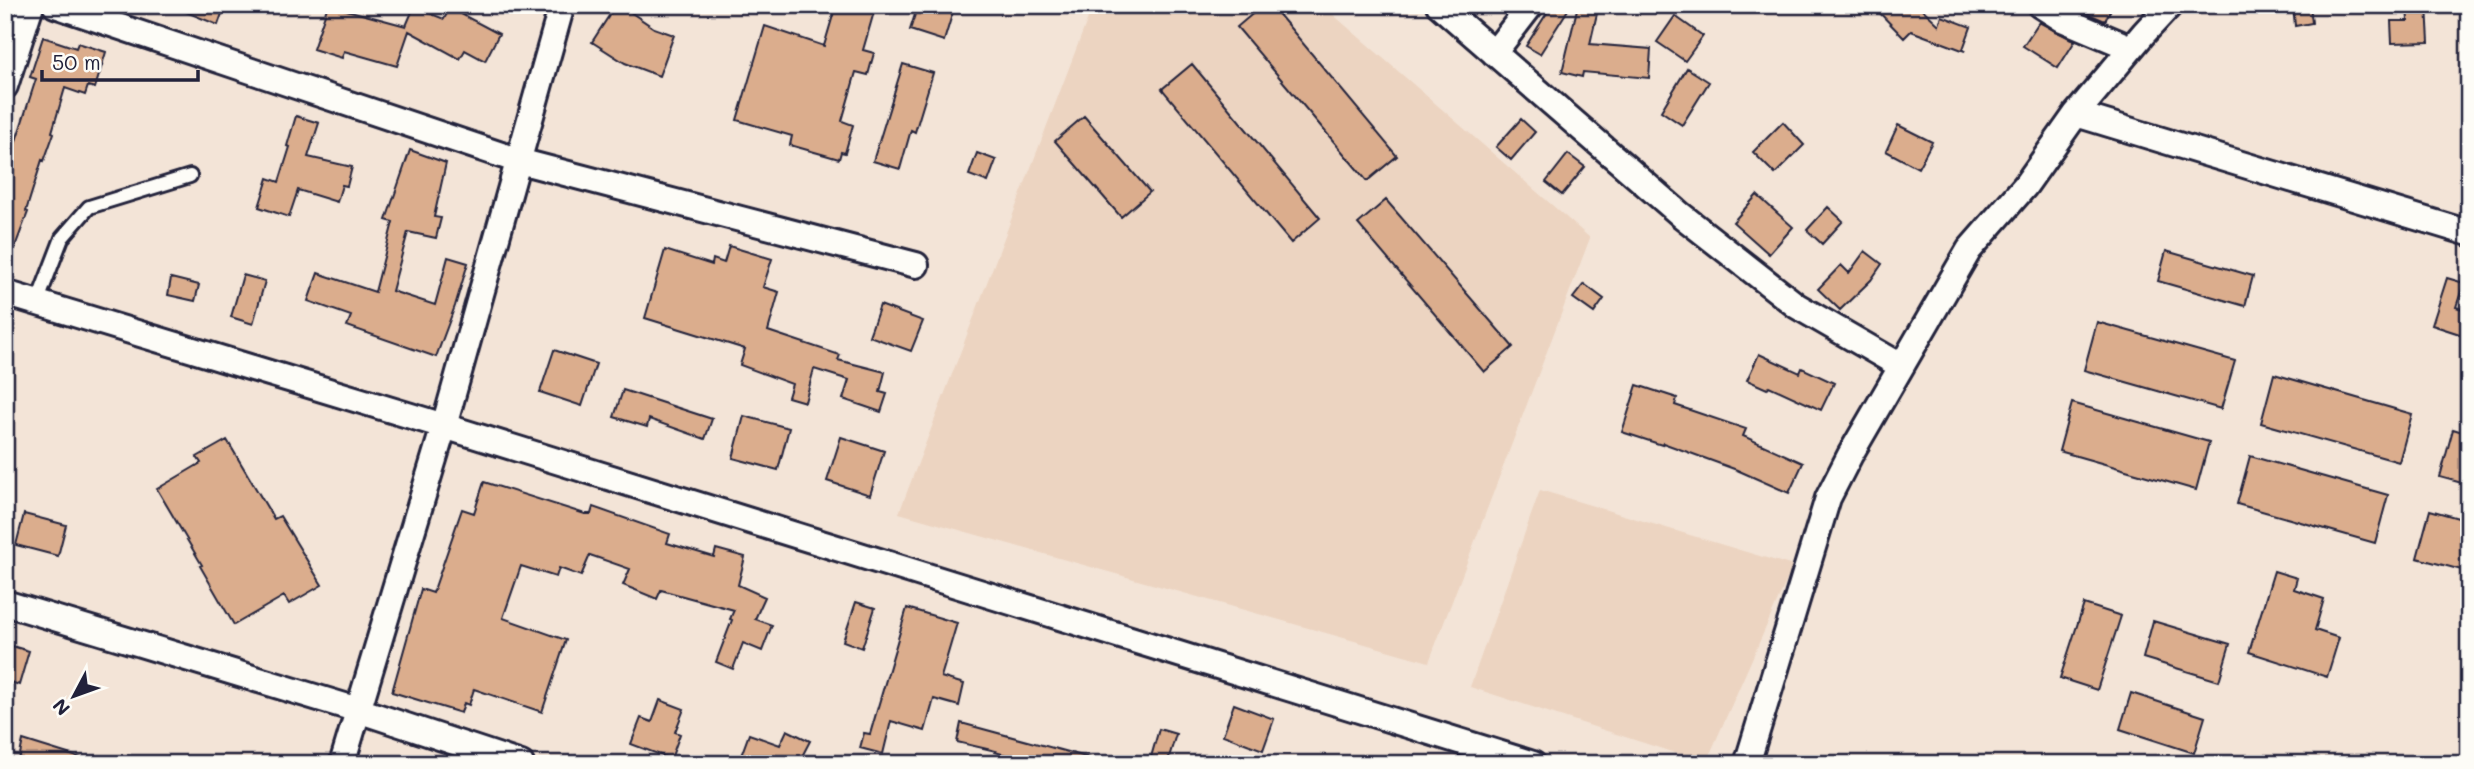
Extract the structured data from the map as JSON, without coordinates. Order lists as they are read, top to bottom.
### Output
{
  "scale_bar": "50 m",
  "north": "bottom left"
}
